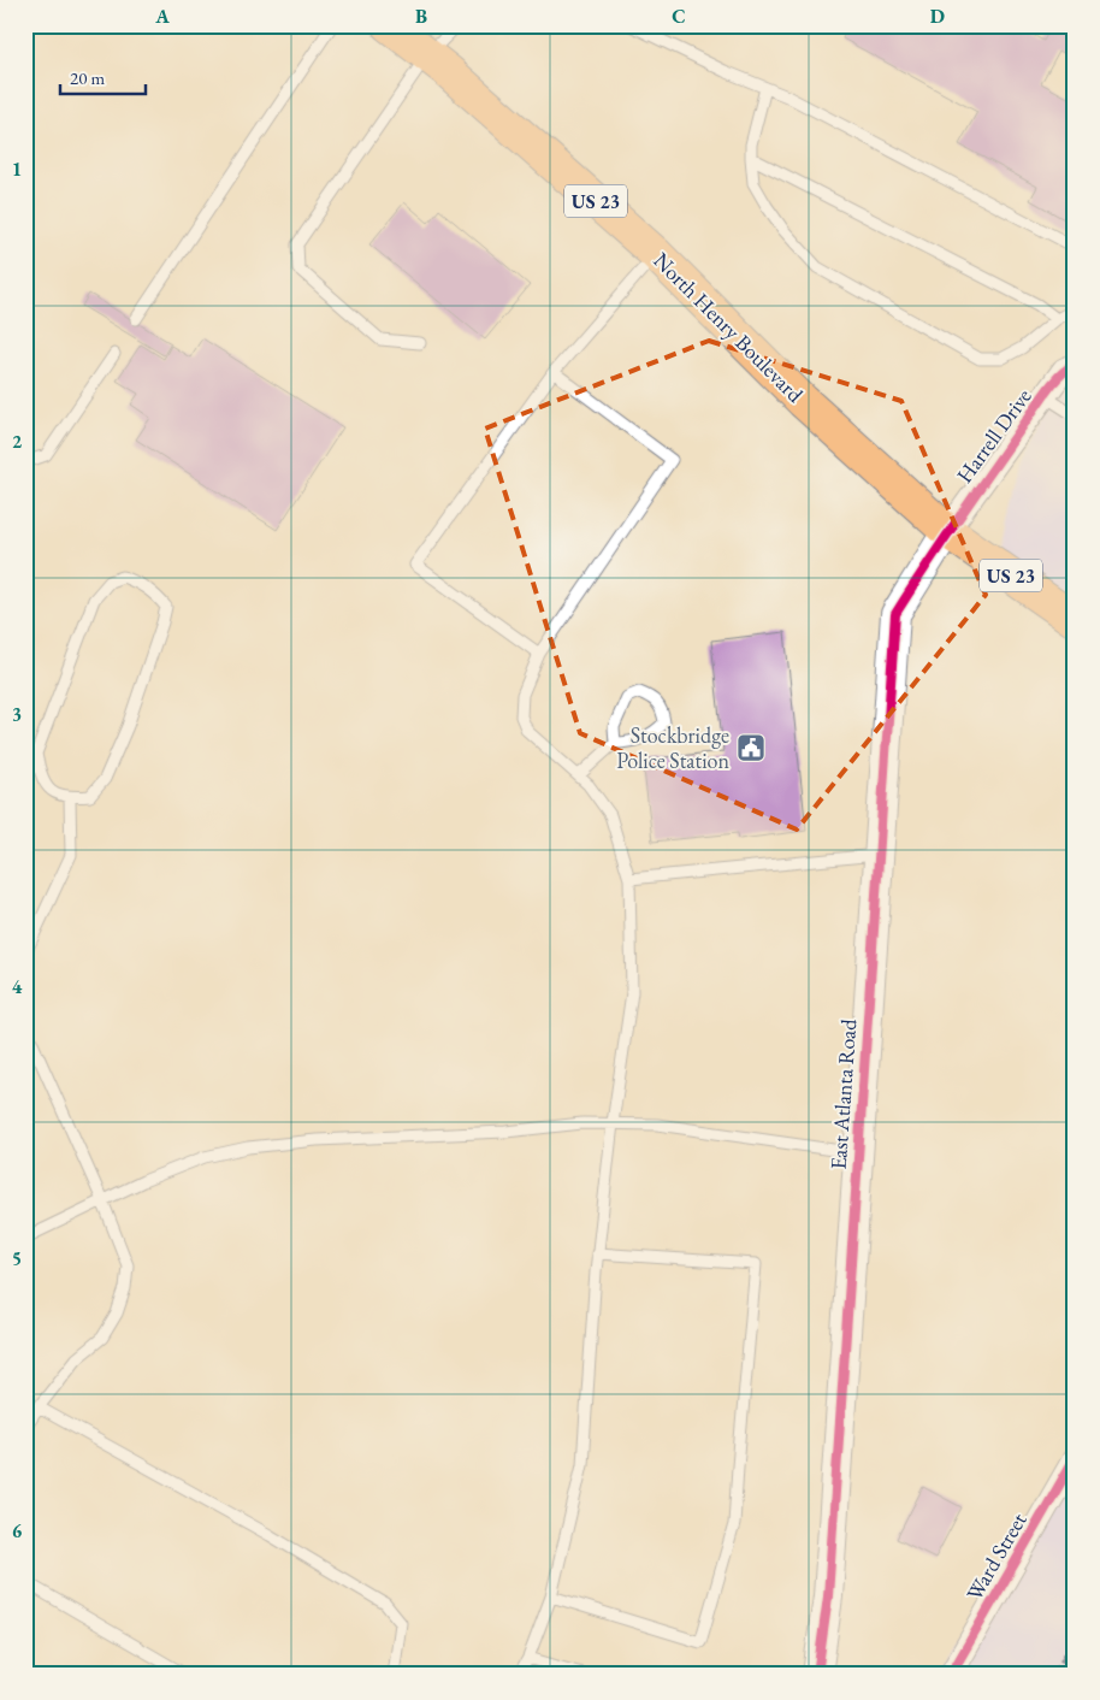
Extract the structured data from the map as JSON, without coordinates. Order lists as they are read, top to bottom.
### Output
{
  "streets": {
    "highway": ["US 23", "North Henry Boulevard"],
    "street": ["Harrell Drive", "East Atlanta Road", "Ward Street"]
  },
  "crossings": [
    ["North Henry Boulevard", "Harrell Drive"],
    ["North Henry Boulevard", "East Atlanta Road"],
    ["Harrell Drive", "East Atlanta Road"]
  ],
  "places": {
    "public building": ["Stockbridge Police Station"]
  },
  "scale_bar": "20 m",
  "grid": {
    "columns": [
      "A",
      "B",
      "C",
      "D"
    ],
    "rows": [
      "1",
      "2",
      "3",
      "4",
      "5",
      "6"
    ]
  }
}
